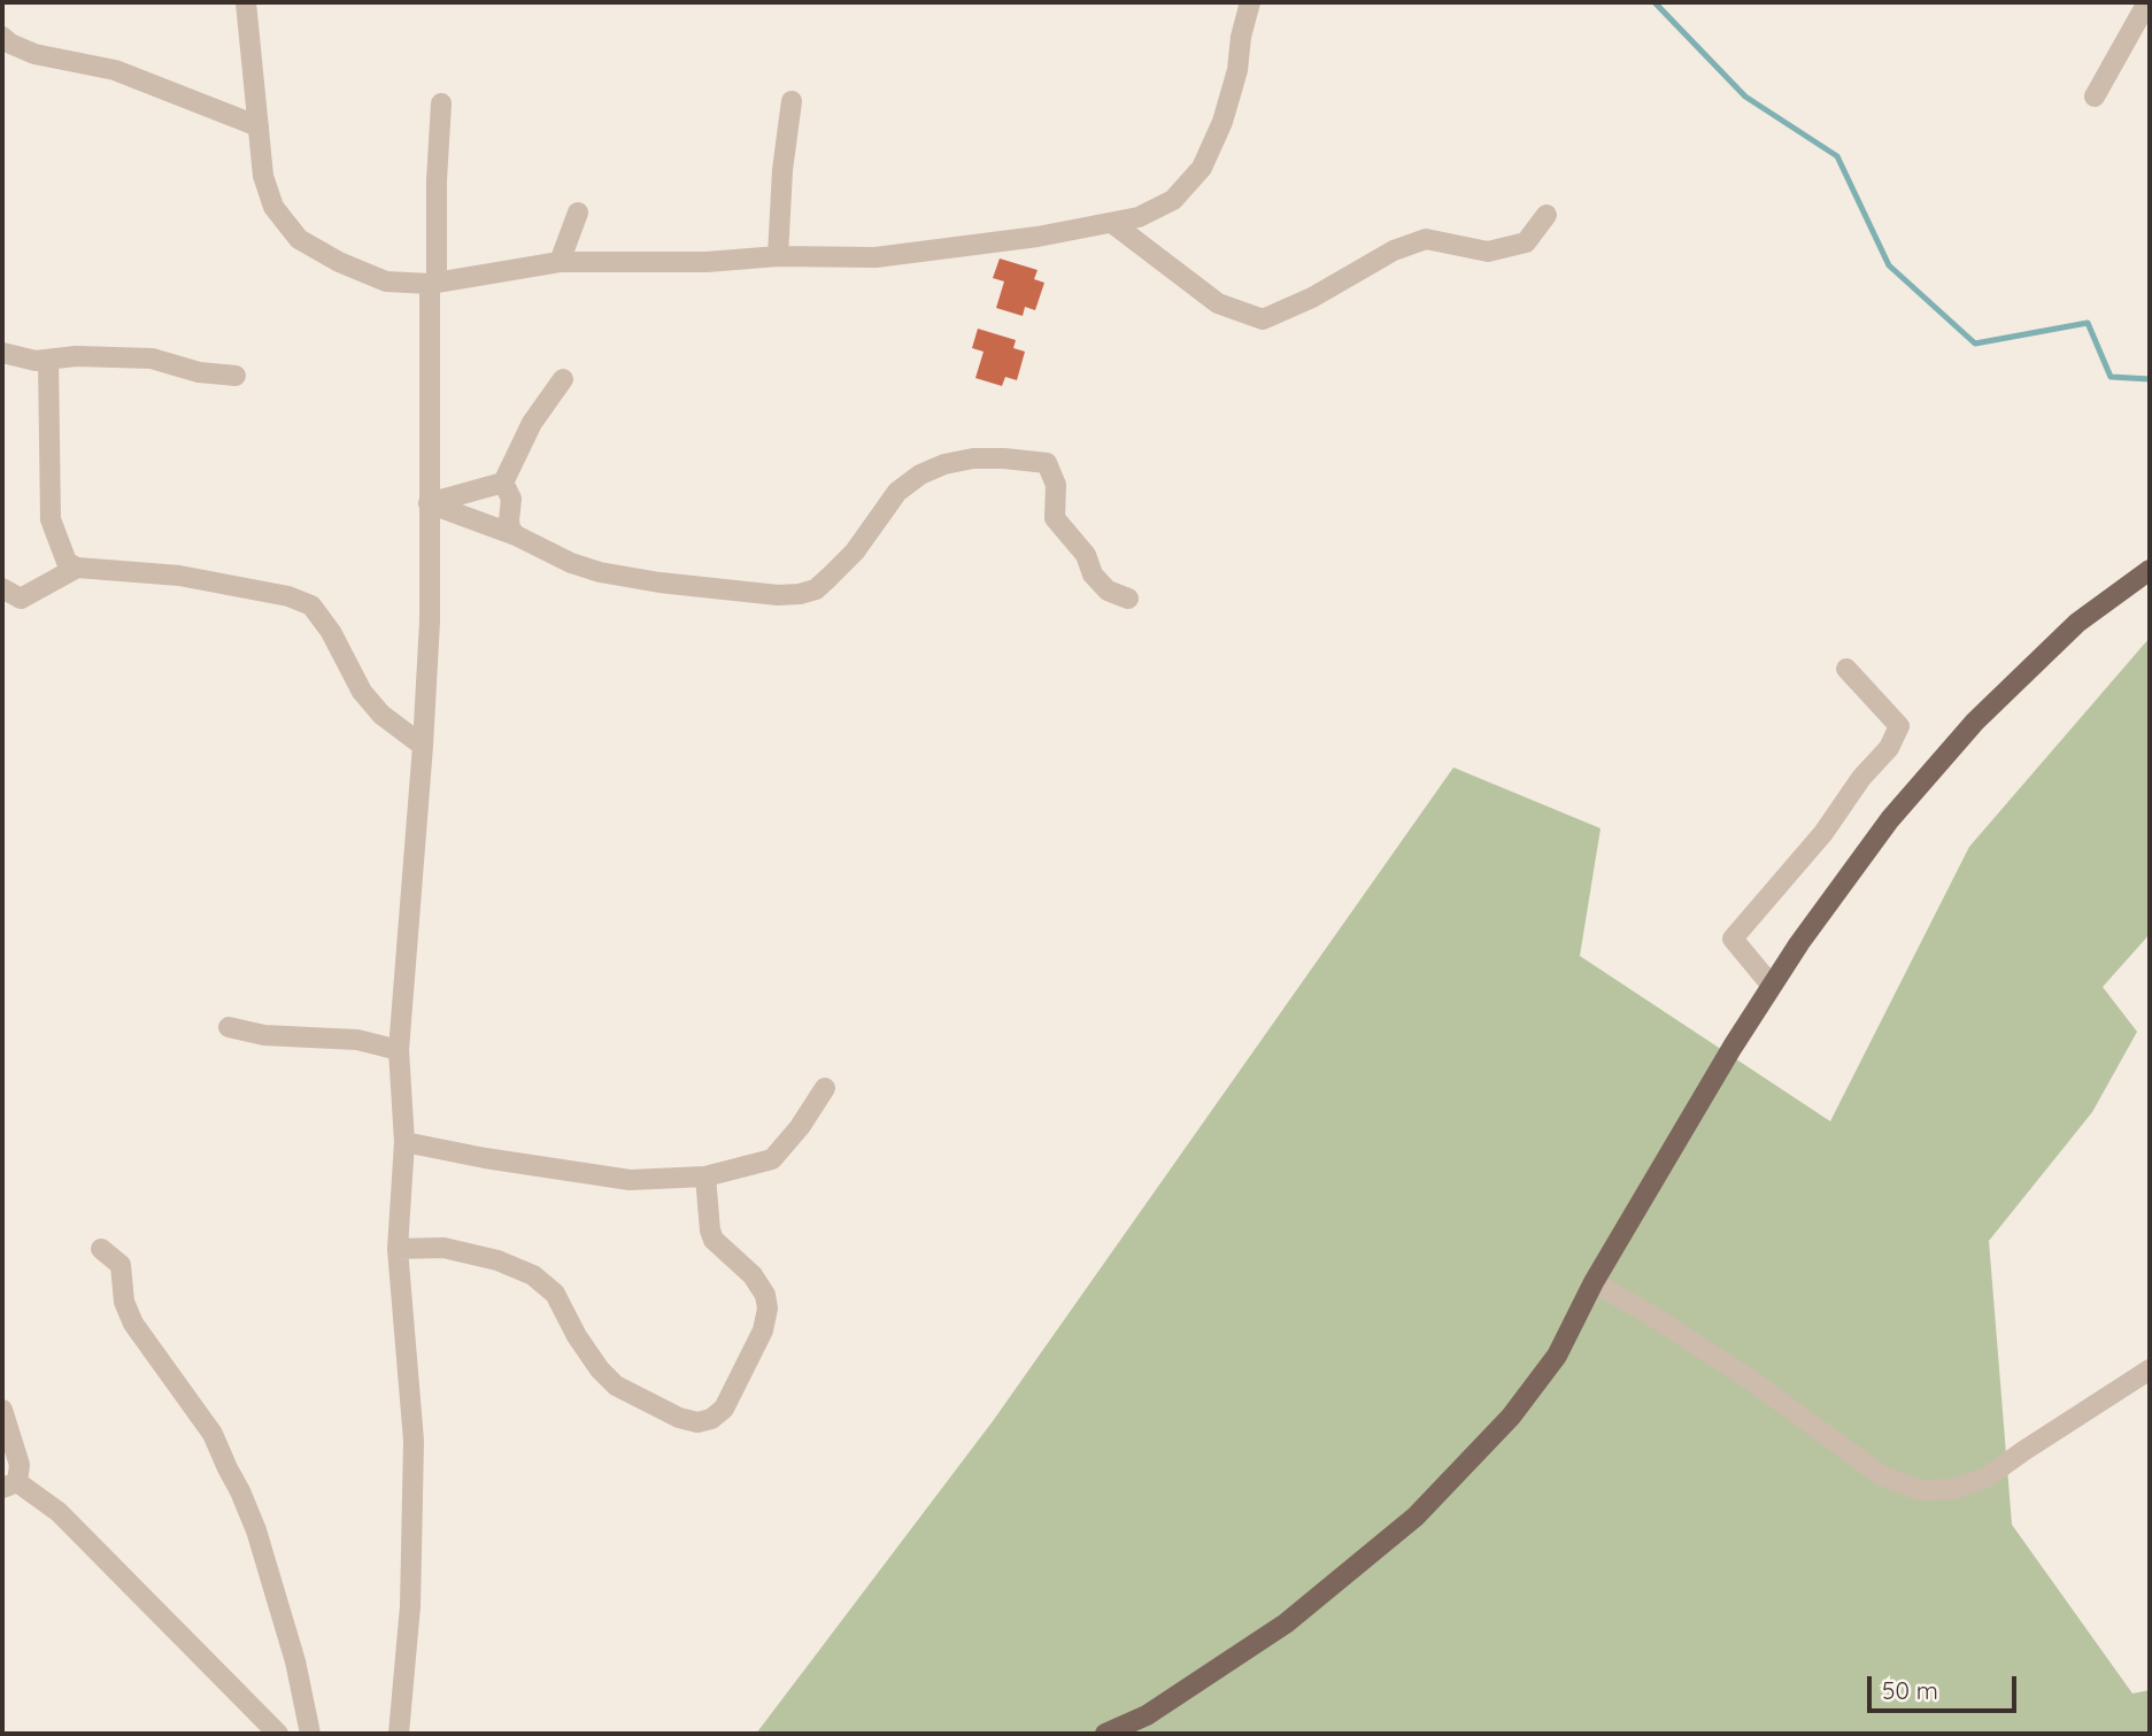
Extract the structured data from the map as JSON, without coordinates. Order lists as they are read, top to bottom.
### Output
{
  "scale_bar": "50 m"
}
